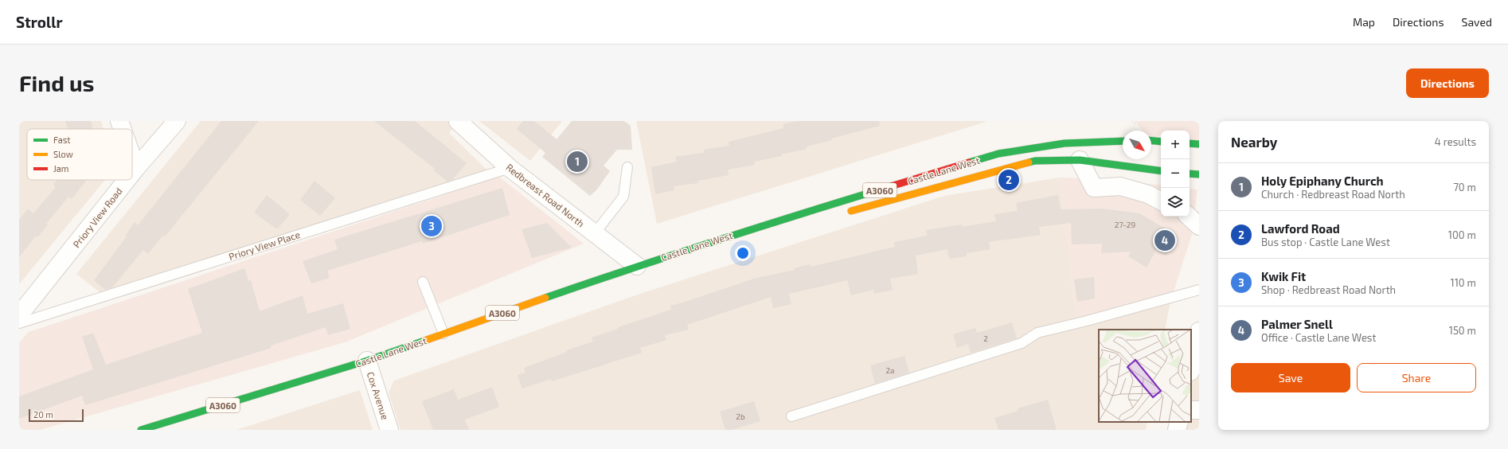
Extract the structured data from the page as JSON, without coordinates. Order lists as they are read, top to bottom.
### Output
{
  "streets": {
    "main road": ["Castle Lane West", "A3060"],
    "street": ["Redbreast Road North", "Priory View Road", "Cox Avenue"],
    "lane": ["Priory View Place"]
  },
  "crossings": [
    ["Castle Lane West", "Redbreast Road North"],
    ["Castle Lane West", "Cox Avenue"],
    ["Redbreast Road North", "Priory View Place"]
  ],
  "house_numbers": [
    "27-29",
    "2",
    "2a",
    "2b"
  ],
  "legend": ["Fast", "Slow", "Jam"],
  "scale_bar": "20 m",
  "north": "bottom right",
  "page": {
    "header": "Strollr",
    "nav": ["Map", "Directions", "Saved"],
    "buttons": [
      "Directions",
      ["Save", "Share"]
    ],
    "title": "Find us",
    "heading": ["Nearby", "4 results"],
    "map_buttons": ["+", "−"],
    "pins": [
      "1",
      "2",
      "3",
      "4"
    ],
    "list": [
      {
        "mark": "1",
        "name": "Holy Epiphany Church",
        "note": "Church · Redbreast Road North",
        "value": "70 m"
      },
      {
        "mark": "2",
        "name": "Lawford Road",
        "note": "Bus stop · Castle Lane West",
        "value": "100 m"
      },
      {
        "mark": "3",
        "name": "Kwik Fit",
        "note": "Shop · Redbreast Road North",
        "value": "110 m"
      },
      {
        "mark": "4",
        "name": "Palmer Snell",
        "note": "Office · Castle Lane West",
        "value": "150 m"
      }
    ],
    "scale": "20 m"
  }
}
